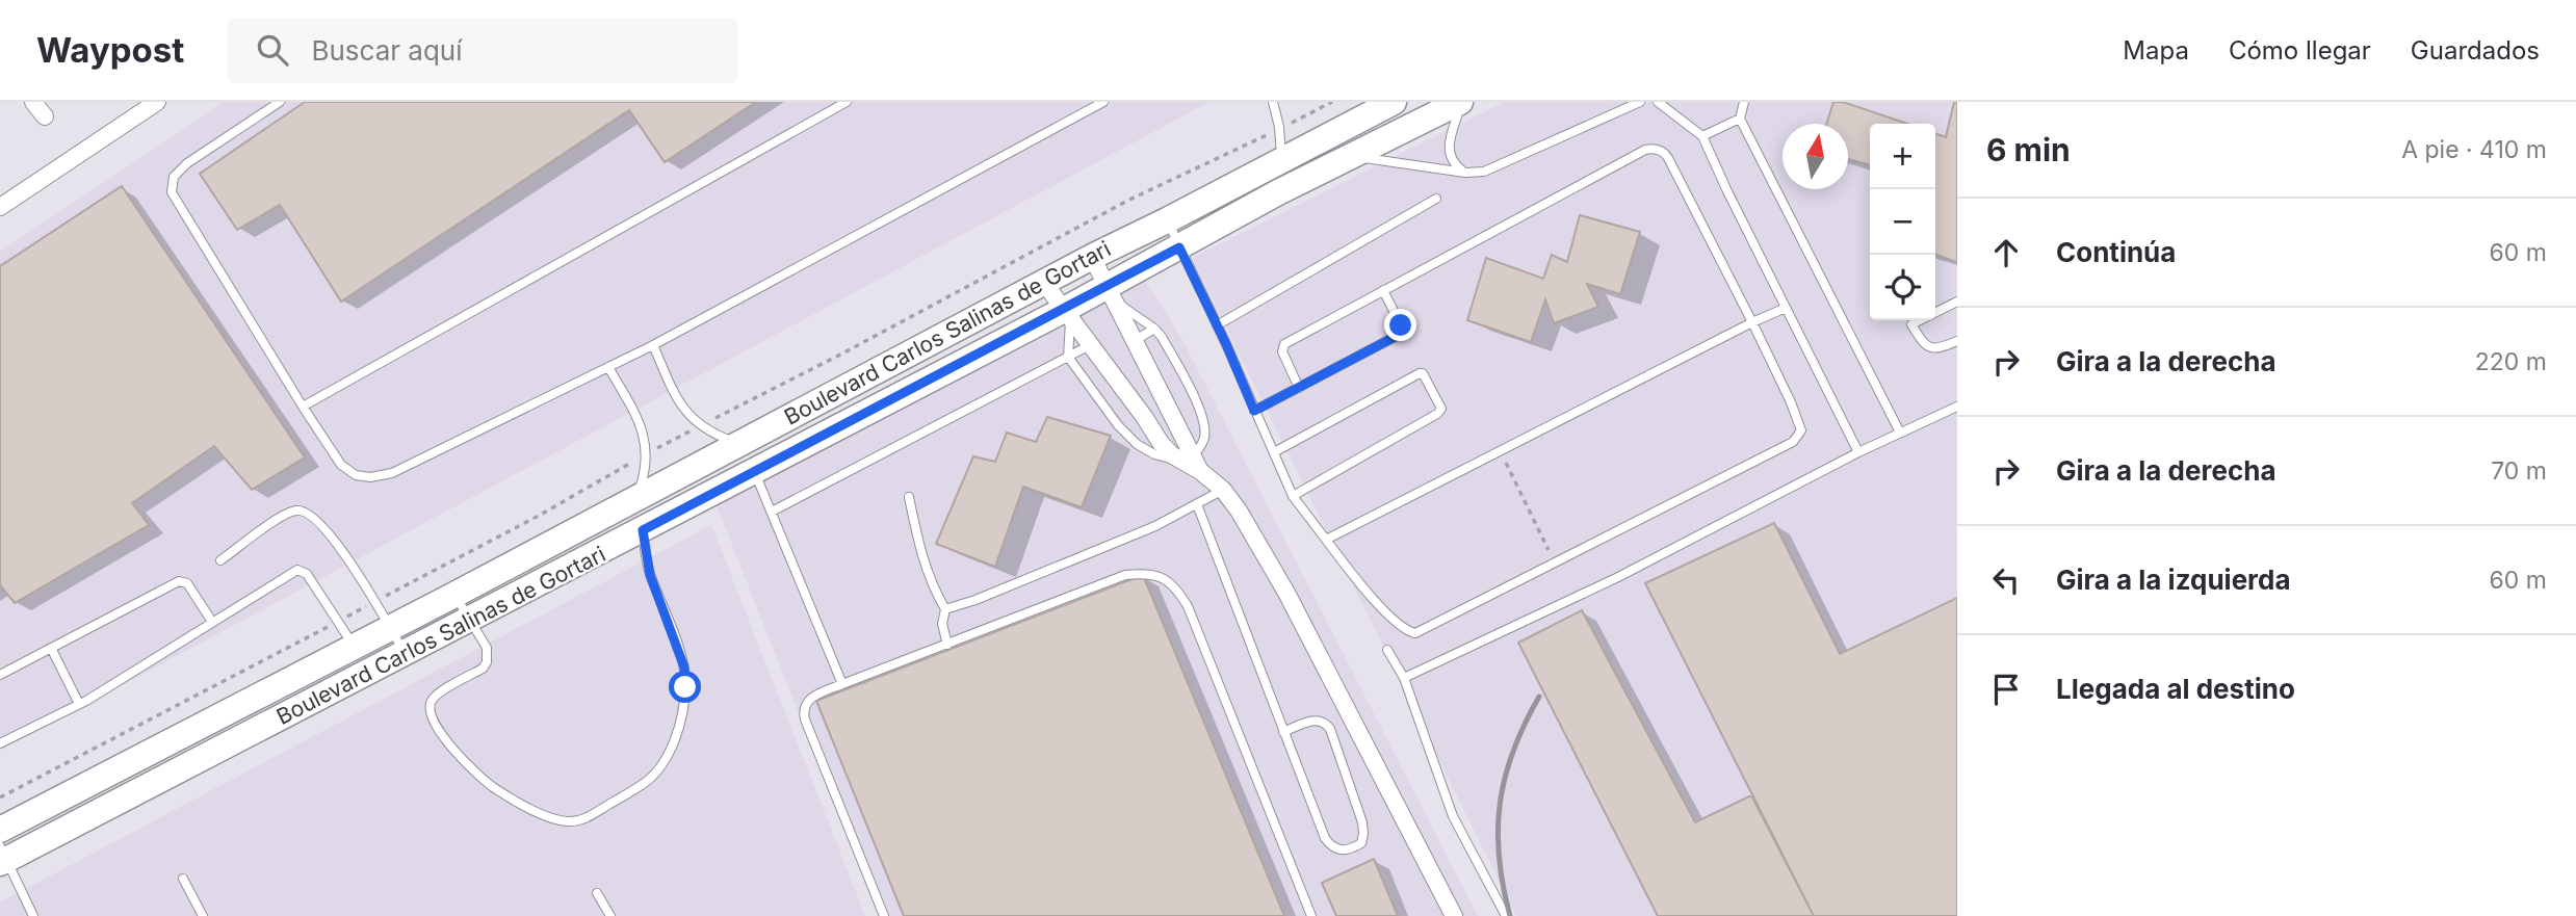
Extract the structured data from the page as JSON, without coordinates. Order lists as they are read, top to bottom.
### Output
{
  "streets": {
    "main road": ["Boulevard Carlos Salinas de Gortari"]
  },
  "north": "top",
  "page": {
    "header": "Waypost",
    "search": "Buscar aquí",
    "nav": ["Mapa", "Cómo llegar", "Guardados"],
    "heading": ["6 min", "A pie · 410 m"],
    "map_buttons": ["+", "−"],
    "list": [
      ["Continúa", "60 m"],
      ["Gira a la derecha", "220 m"],
      ["Gira a la derecha", "70 m"],
      ["Gira a la izquierda", "60 m"],
      "Llegada al destino"
    ]
  }
}
